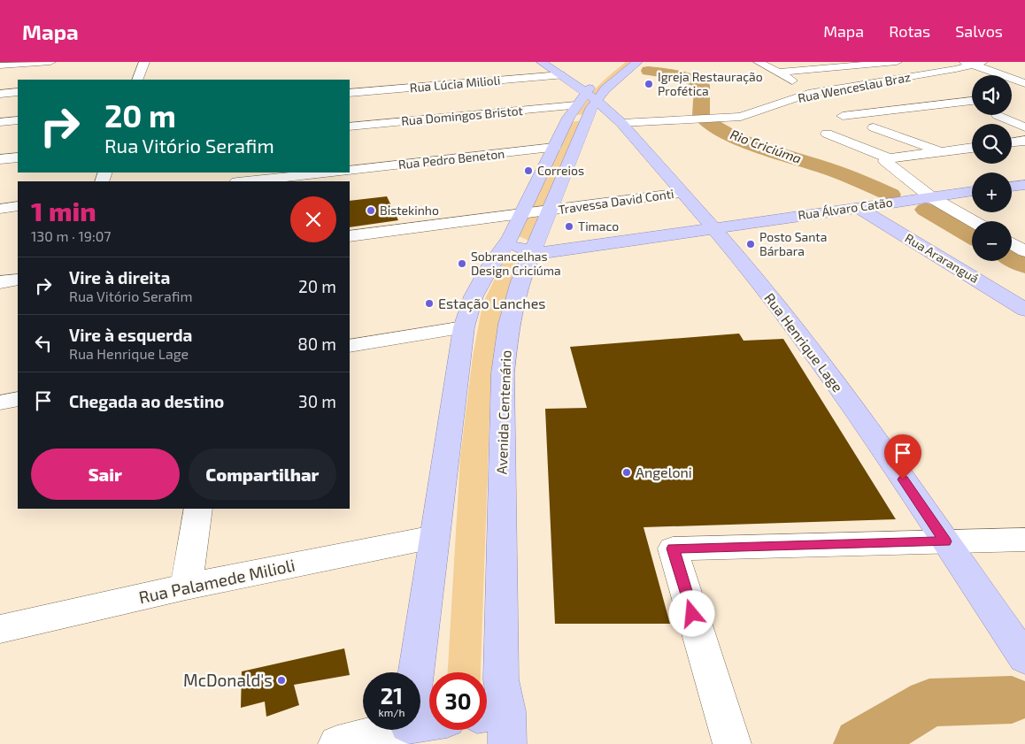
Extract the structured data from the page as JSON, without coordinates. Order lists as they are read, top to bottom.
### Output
{
  "streets": {
    "main road": [
      "Rua Álvaro Catão",
      "Rua Araranguá",
      "Rua Henrique Lage",
      "Avenida Centenário"
    ],
    "street": [
      "Rua Lúcia Milioli",
      "Rua Wenceslau Braz",
      "Rua Domingos Bristot",
      "Rua Pedro Beneton",
      "Travessa David Conti",
      "Rua Palamede Milioli"
    ]
  },
  "crossings": [
    ["Rua Lúcia Milioli", "Rua Henrique Lage"],
    ["Rua Wenceslau Braz", "Rua Henrique Lage"],
    ["Rua Domingos Bristot", "Avenida Centenário"],
    ["Rua Pedro Beneton", "Avenida Centenário"],
    ["Travessa David Conti", "Rua Álvaro Catão"],
    ["Travessa David Conti", "Rua Henrique Lage"],
    ["Travessa David Conti", "Avenida Centenário"],
    ["Rua Álvaro Catão", "Rua Araranguá"],
    ["Rua Álvaro Catão", "Rua Henrique Lage"],
    ["Rua Álvaro Catão", "Avenida Centenário"],
    ["Rua Henrique Lage", "Avenida Centenário"],
    ["Avenida Centenário", "Rua Palamede Milioli"]
  ],
  "water": ["Rio Criciúma"],
  "places": [
    "Igreja Restauração Profética",
    "Correios",
    "Bistekinho",
    "Timaco",
    "Posto Santa Bárbara",
    "Sobrancelhas Design Criciúma",
    "Estação Lanches",
    "Angeloni",
    "McDonald's"
  ],
  "page": {
    "header": "Mapa",
    "nav": ["Mapa", "Rotas", "Salvos"],
    "map_buttons": ["+", "−"],
    "turn": ["20 m", "Rua Vitório Serafim"],
    "heading": ["1 min", "130 m · 19:07"],
    "list": [
      {
        "name": "Vire à direita",
        "note": "Rua Vitório Serafim",
        "value": "20 m"
      },
      {
        "name": "Vire à esquerda",
        "note": "Rua Henrique Lage",
        "value": "80 m"
      },
      {
        "name": "Chegada ao destino",
        "value": "30 m"
      }
    ],
    "buttons": ["Sair", "Compartilhar"],
    "speed": "21 km/h",
    "limit": "30"
  }
}
